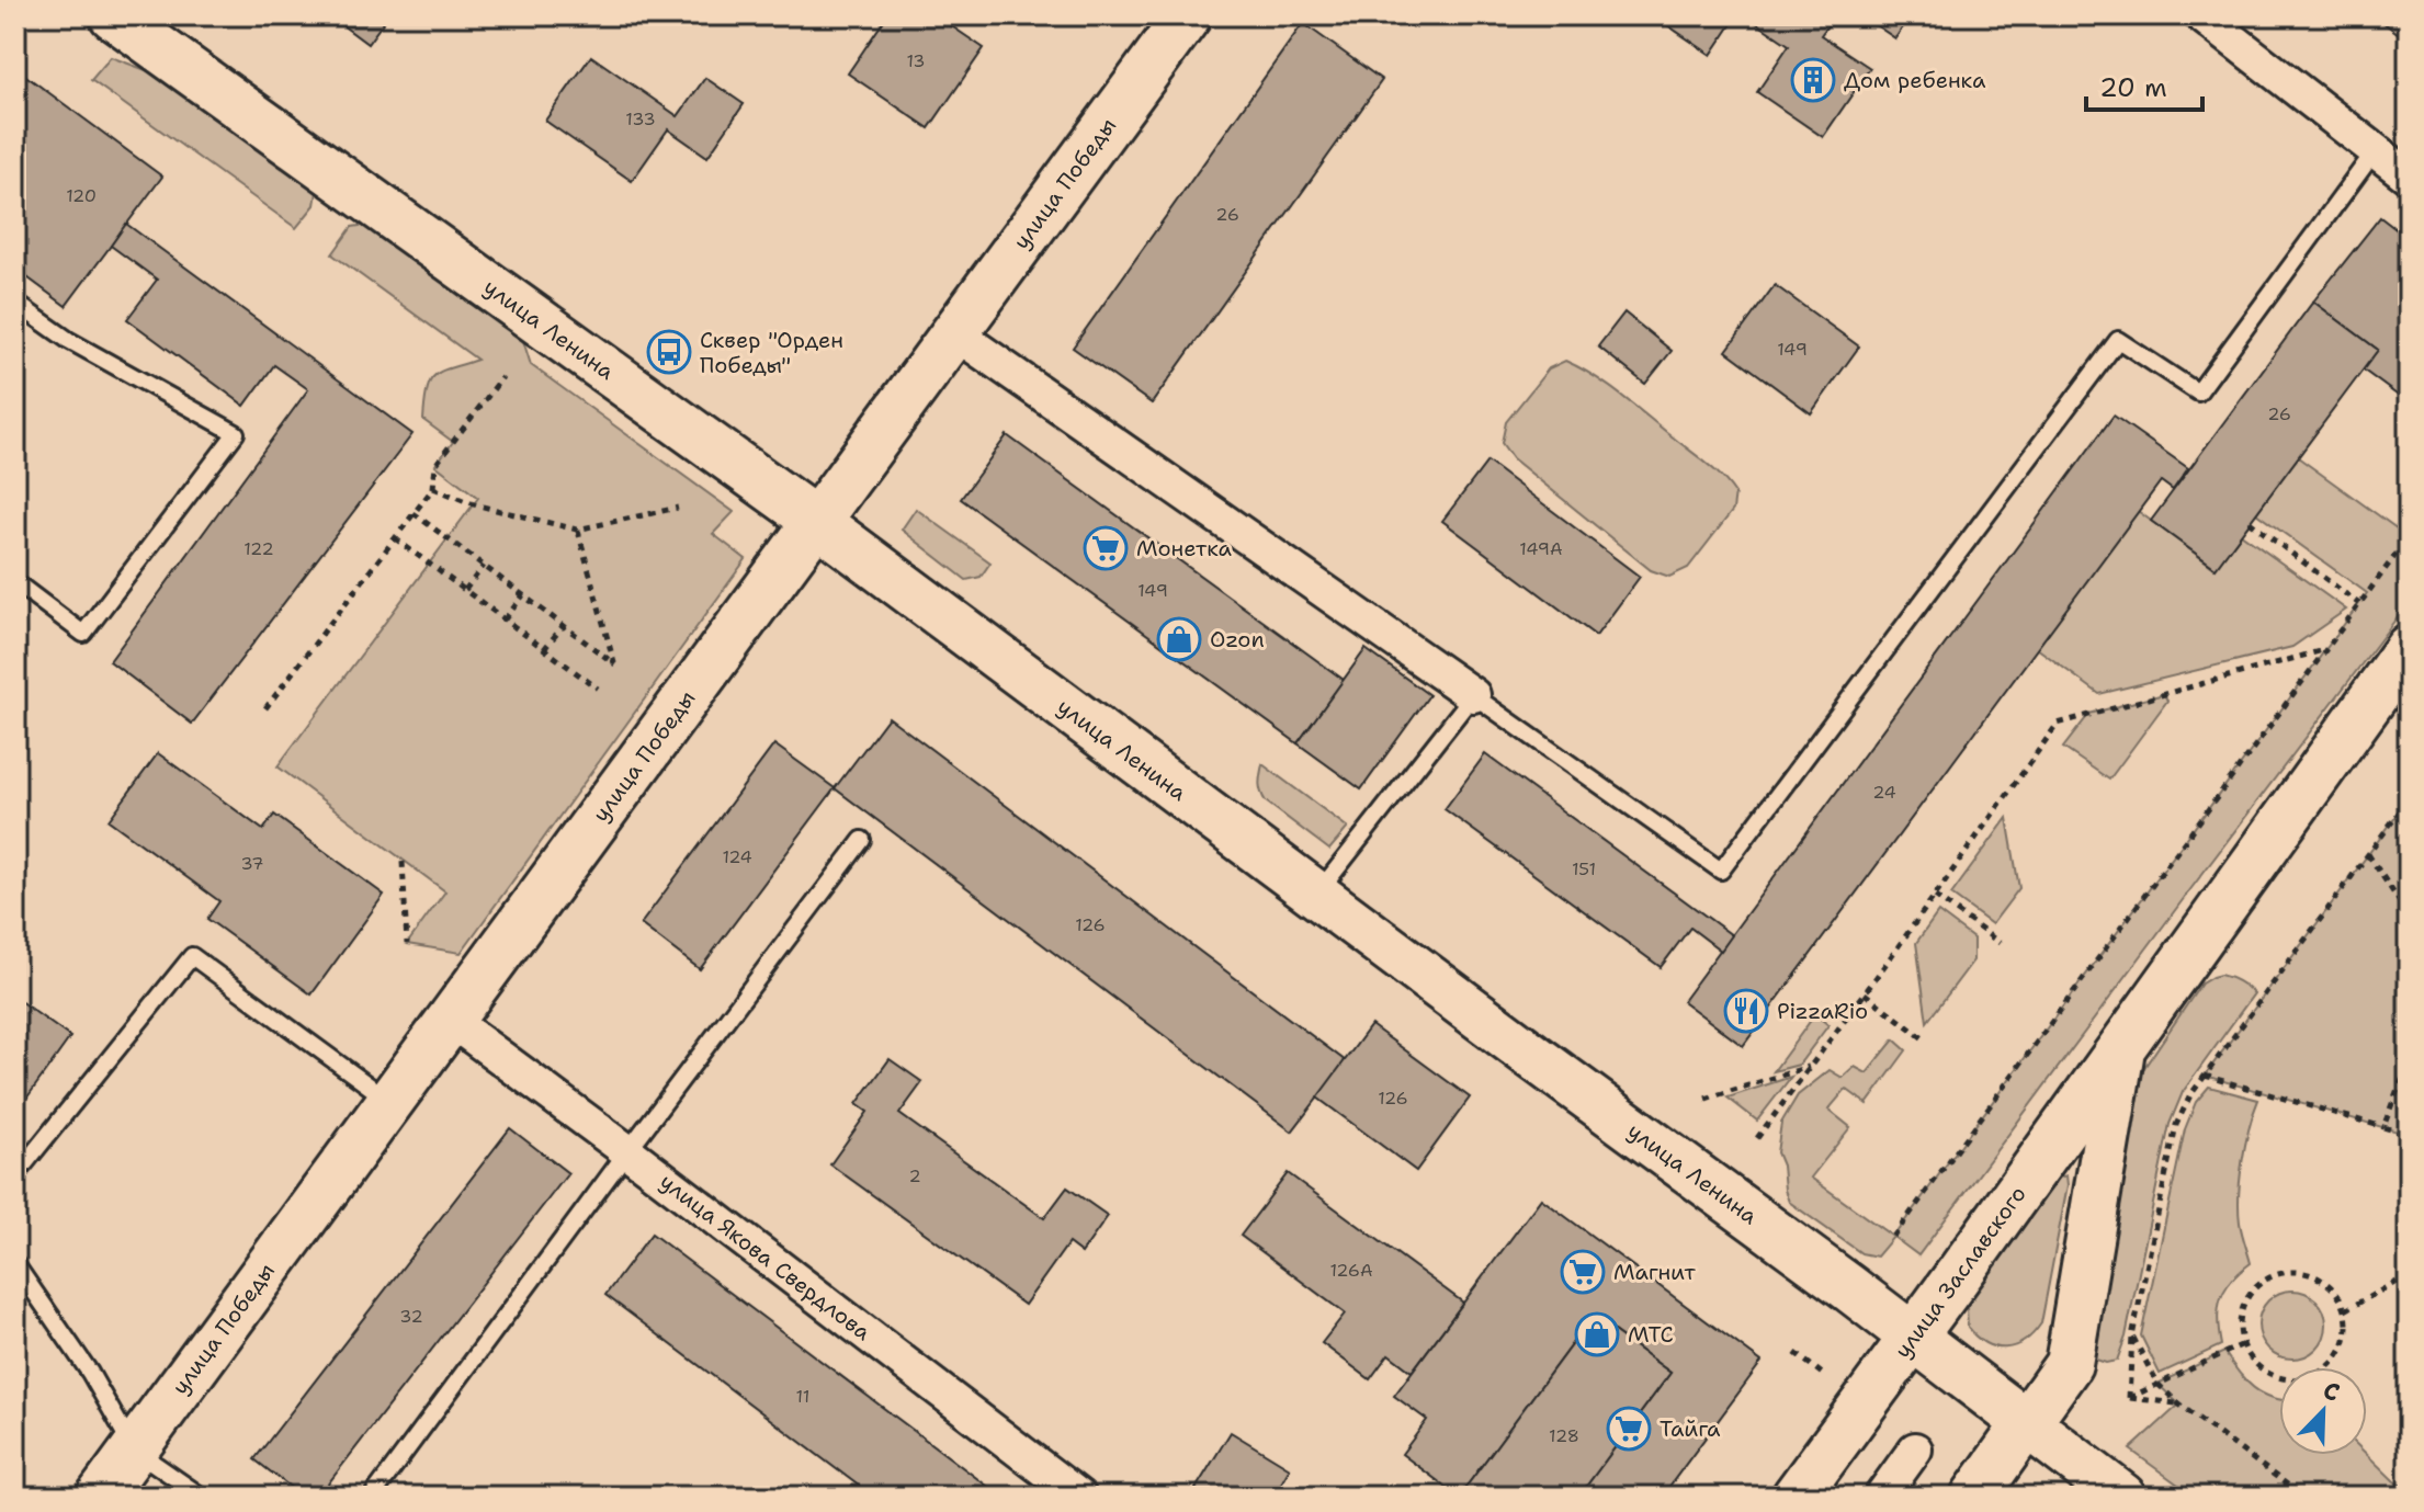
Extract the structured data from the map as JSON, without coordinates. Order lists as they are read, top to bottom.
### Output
{
  "streets": {
    "main road": ["улица Победы", "улица Ленина", "улица Заславского"],
    "street": ["улица Якова Свердлова"]
  },
  "crossings": [
    ["улица Победы", "улица Ленина"],
    ["улица Победы", "улица Якова Свердлова"],
    ["улица Ленина", "улица Заславского"]
  ],
  "places": {
    "building": ["Дом ребенка"],
    "bus stop": ["Сквер \"Орден Победы\""],
    "supermarket": ["Монетка", "Магнит", "Тайга"],
    "shop": ["Ozon", "МТС"],
    "restaurant": ["PizzaRio"]
  },
  "house_numbers": [
    "13",
    "133",
    "120",
    "26",
    "149",
    "26",
    "122",
    "149А",
    "149",
    "24",
    "124",
    "37",
    "151",
    "126",
    "126",
    "2",
    "126А",
    "32",
    "11",
    "128"
  ],
  "scale_bar": "20 m",
  "north": "top right"
}
